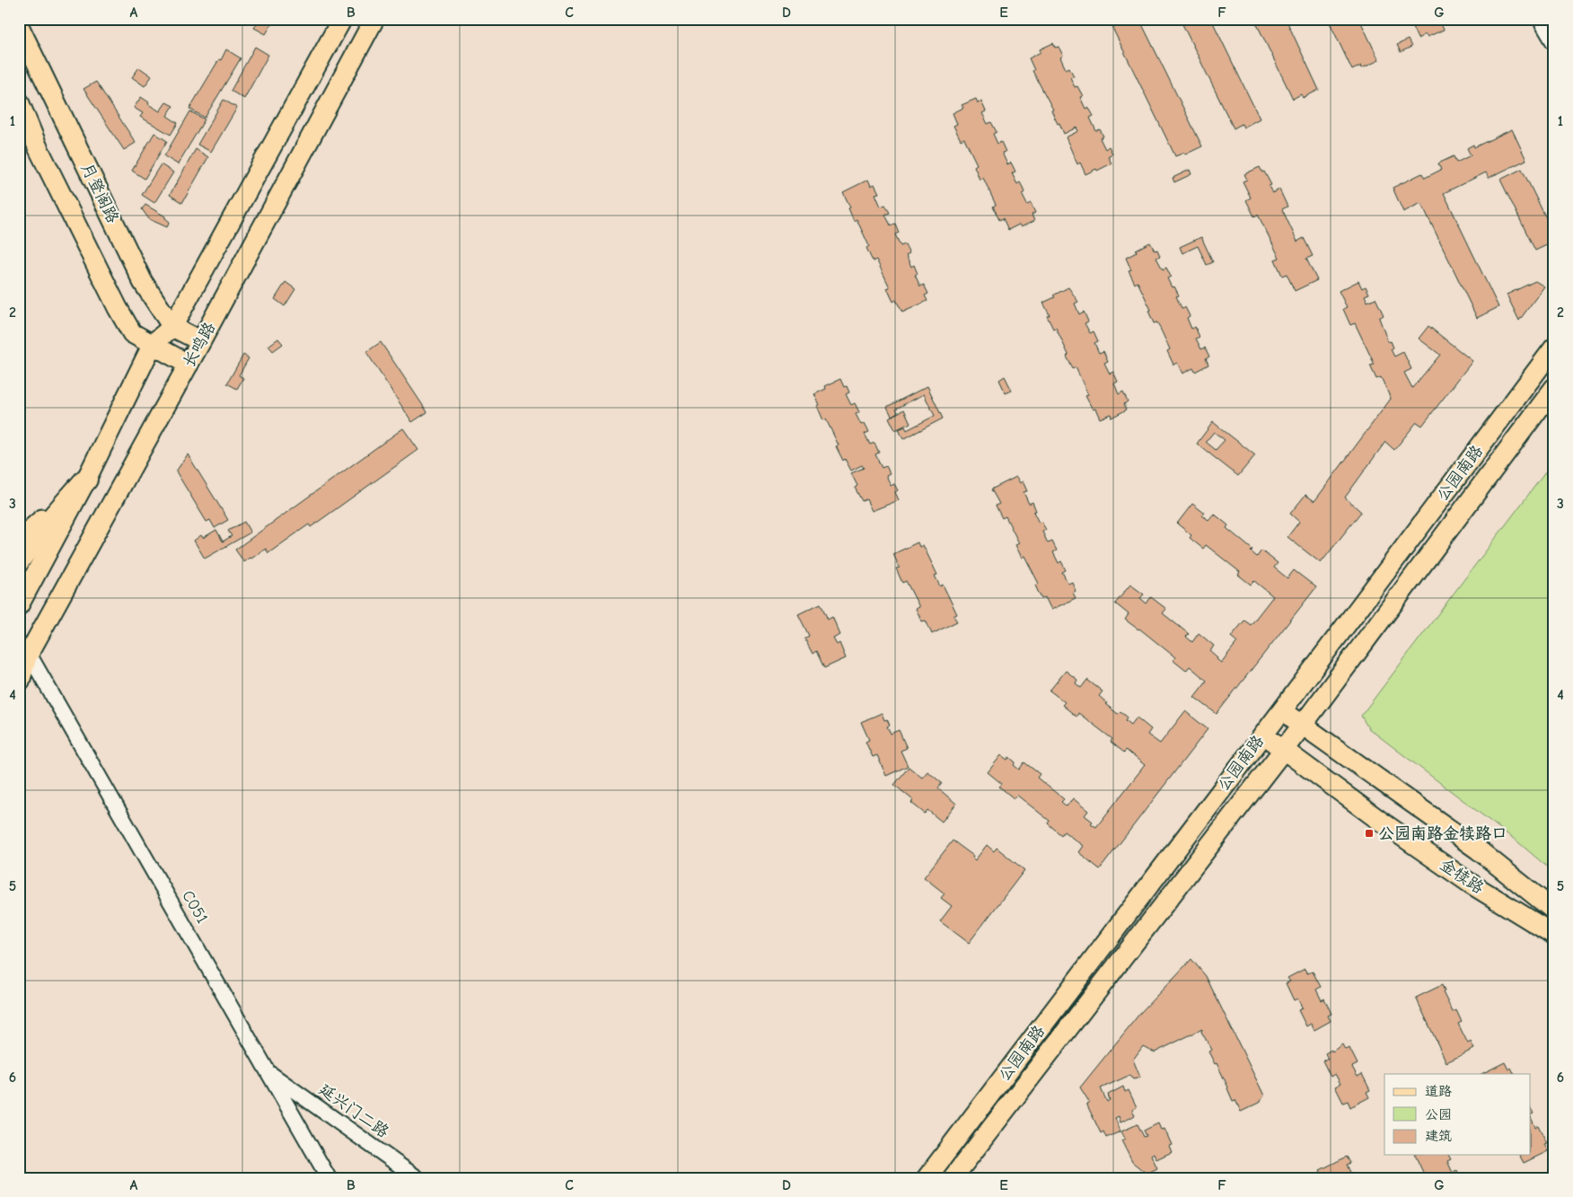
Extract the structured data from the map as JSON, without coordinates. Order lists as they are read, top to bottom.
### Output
{
  "streets": {
    "main road": [
      "月登阁路",
      "长鸣路",
      "公园南路",
      "金犊路"
    ],
    "street": ["C051", "延兴门二路"]
  },
  "crossings": [
    ["月登阁路", "长鸣路"],
    ["长鸣路", "C051"],
    ["公园南路", "金犊路"],
    ["C051", "延兴门二路"]
  ],
  "places": {
    "transit": ["公园南路金犊路口"]
  },
  "legend": ["道路", "公园", "建筑"],
  "grid": {
    "columns": [
      "A",
      "B",
      "C",
      "D",
      "E",
      "F",
      "G"
    ],
    "rows": [
      "1",
      "2",
      "3",
      "4",
      "5",
      "6"
    ]
  }
}
